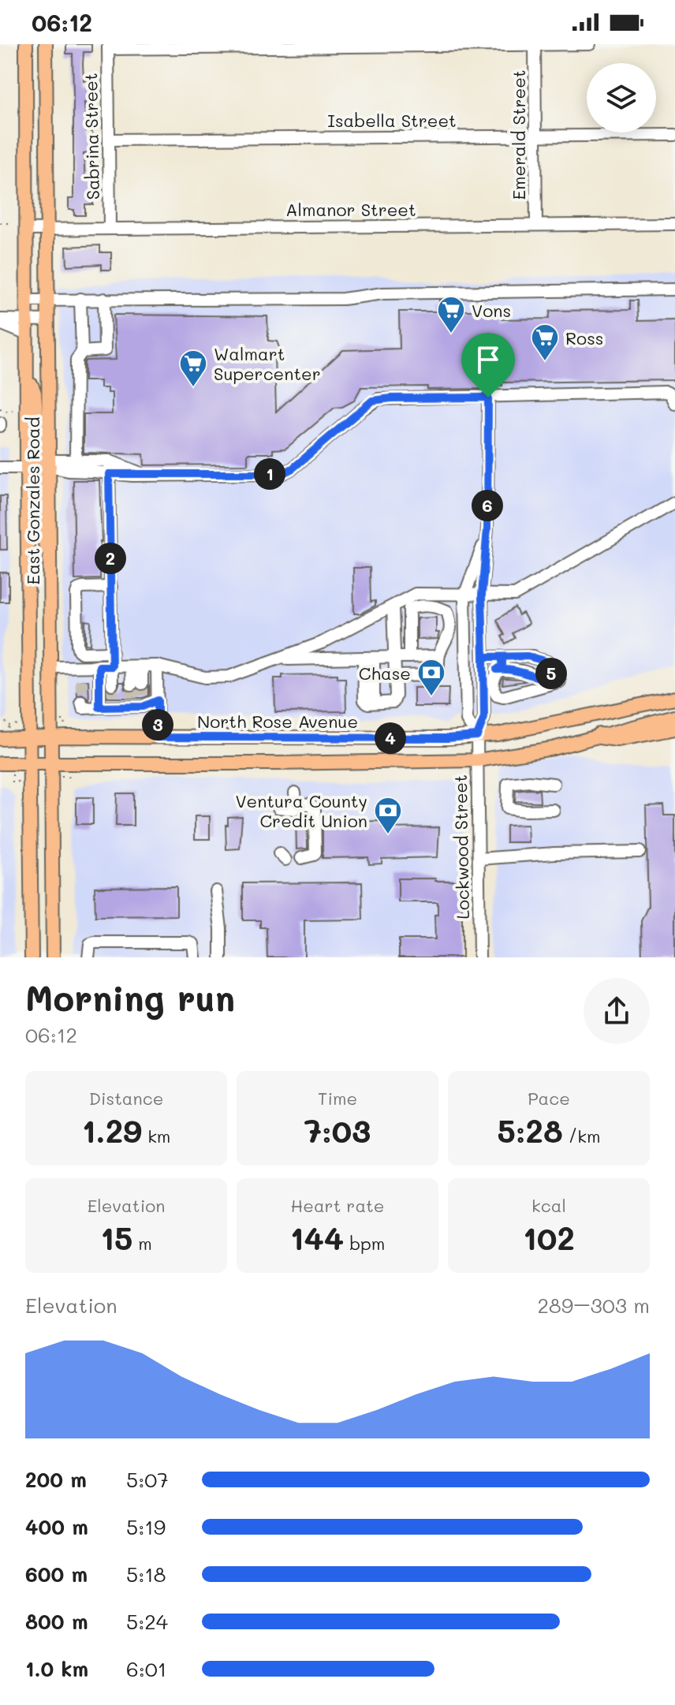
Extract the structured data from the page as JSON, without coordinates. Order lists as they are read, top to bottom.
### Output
{
  "streets": {
    "main road": ["East Gonzales Road", "North Rose Avenue"],
    "street": [
      "Isabella Street",
      "Emerald Street",
      "Sabrina Street",
      "Almanor Street",
      "Lockwood Street"
    ]
  },
  "crossings": [
    ["Isabella Street", "Emerald Street"],
    ["Isabella Street", "Sabrina Street"],
    ["Emerald Street", "Almanor Street"],
    ["Sabrina Street", "Almanor Street"],
    ["Almanor Street", "East Gonzales Road"],
    ["East Gonzales Road", "North Rose Avenue"],
    ["North Rose Avenue", "Lockwood Street"]
  ],
  "places": {
    "supermarket": ["Vons", "Ross", "Walmart Supercenter"],
    "bank": ["Chase", "Ventura County Credit Union"]
  },
  "page": {
    "status": "06:12",
    "pins": [
      "1",
      "6",
      "2",
      "5",
      "3",
      "4"
    ],
    "heading": ["Morning run", "06:12"],
    "stats": [
      ["Distance", "1.29 km"],
      ["Time", "7:03"],
      ["Pace", "5:28 /km"],
      ["Elevation", "15 m"],
      ["Heart rate", "144 bpm"],
      ["kcal", "102"]
    ],
    "chart": ["Elevation", "289–303 m"],
    "list": [
      {
        "name": "200 m",
        "note": "5:07"
      },
      {
        "name": "400 m",
        "note": "5:19"
      },
      {
        "name": "600 m",
        "note": "5:18"
      },
      {
        "name": "800 m",
        "note": "5:24"
      },
      {
        "name": "1.0 km",
        "note": "6:01"
      }
    ]
  }
}
